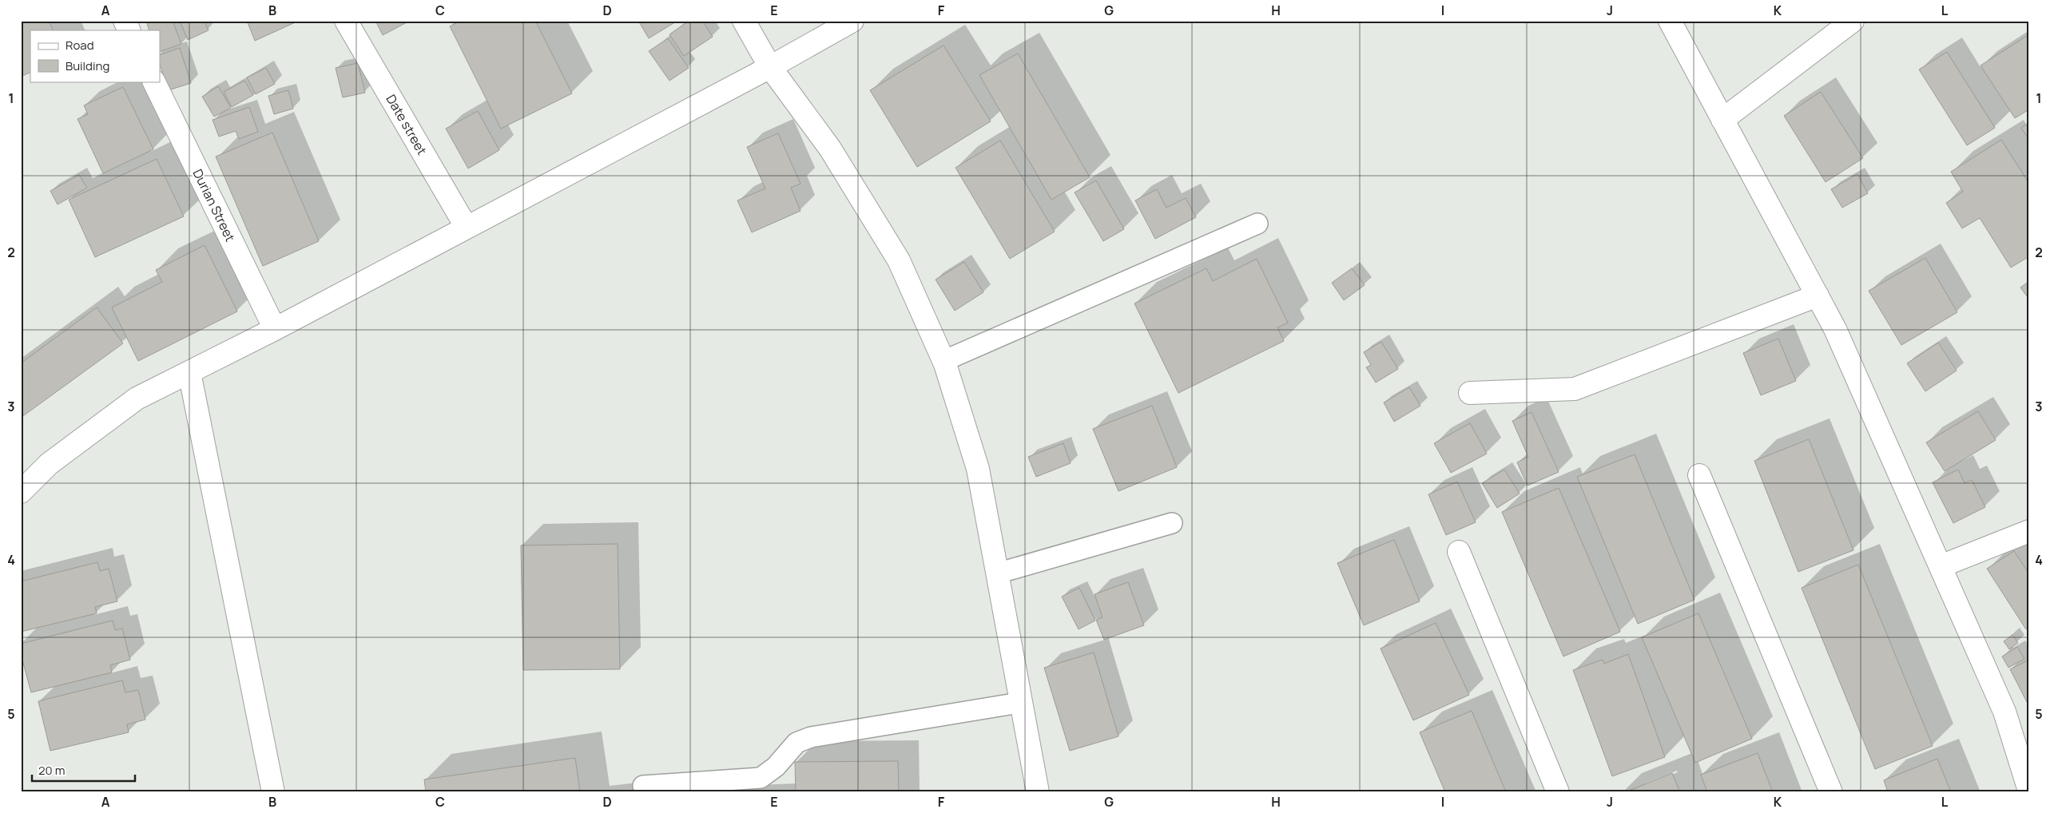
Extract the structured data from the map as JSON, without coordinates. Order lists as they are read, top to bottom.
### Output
{
  "streets": {
    "street": ["Date street", "Durian Street"]
  },
  "legend": ["Road", "Building"],
  "scale_bar": "20 m",
  "grid": {
    "columns": [
      "A",
      "B",
      "C",
      "D",
      "E",
      "F",
      "G",
      "H",
      "I",
      "J",
      "K",
      "L"
    ],
    "rows": [
      "1",
      "2",
      "3",
      "4",
      "5"
    ]
  }
}
